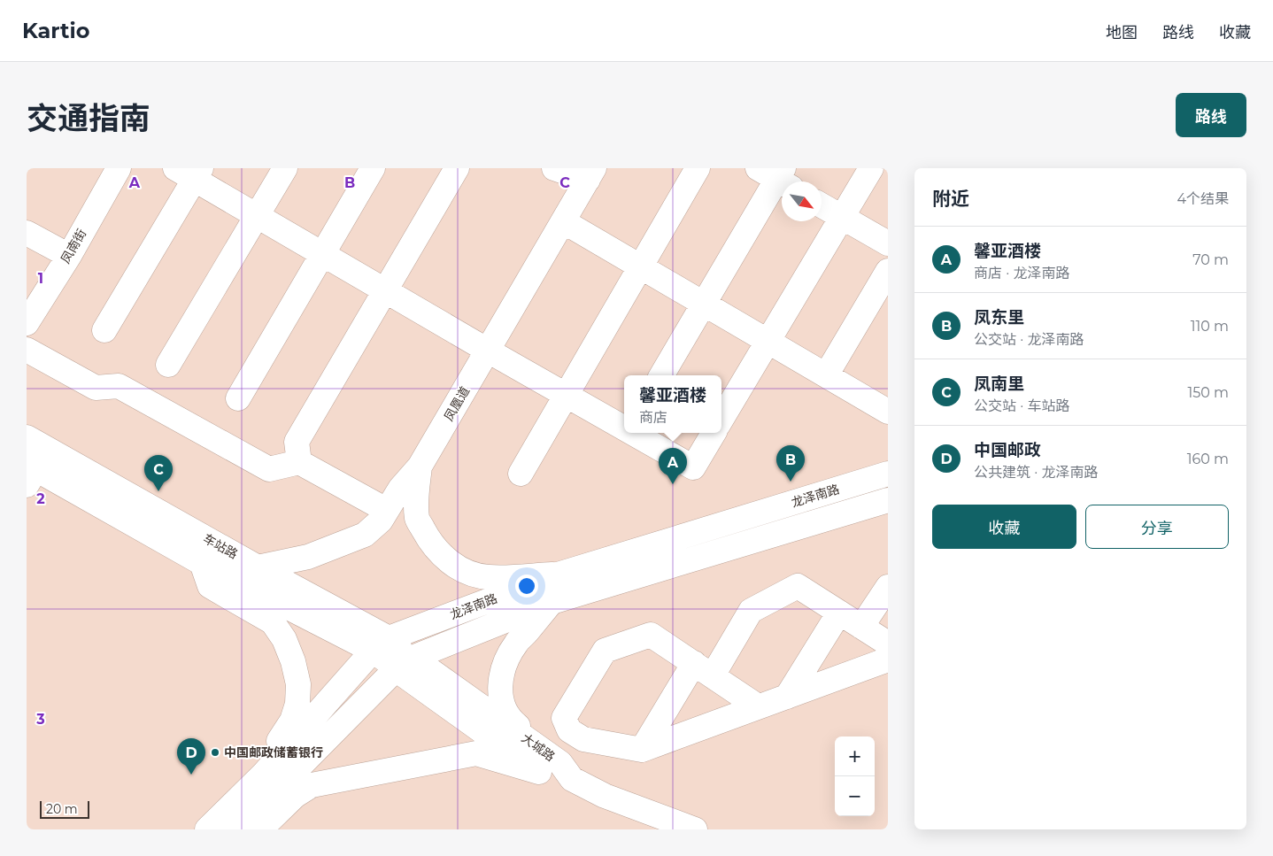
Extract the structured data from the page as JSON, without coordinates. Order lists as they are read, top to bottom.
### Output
{
  "streets": {
    "main road": [
      "凤南街",
      "凤凰道",
      "龙泽南路",
      "车站路"
    ]
  },
  "crossings": [
    ["凤凰道", "车站路"],
    ["龙泽南路", "车站路"]
  ],
  "places": ["中国邮政储蓄银行"],
  "scale_bar": "20 m",
  "north": "bottom right",
  "page": {
    "header": "Kartio",
    "nav": ["地图", "路线", "收藏"],
    "title": "交通指南",
    "buttons": [
      "路线",
      ["收藏", "分享"]
    ],
    "heading": ["附近", "4个结果"],
    "list": [
      {
        "mark": "A",
        "name": "馨亚酒楼",
        "note": "商店 · 龙泽南路",
        "value": "70 m"
      },
      {
        "mark": "B",
        "name": "凤东里",
        "note": "公交站 · 龙泽南路",
        "value": "110 m"
      },
      {
        "mark": "C",
        "name": "凤南里",
        "note": "公交站 · 车站路",
        "value": "150 m"
      },
      {
        "mark": "D",
        "name": "中国邮政",
        "note": "公共建筑 · 龙泽南路",
        "value": "160 m"
      }
    ],
    "popup": ["馨亚酒楼", "商店"],
    "pins": [
      "B",
      "A",
      "C",
      "D"
    ],
    "map_buttons": ["+", "−"],
    "scale": "20 m"
  },
  "grid": {
    "columns": ["A", "B", "C"],
    "rows": ["1", "2", "3"]
  }
}
